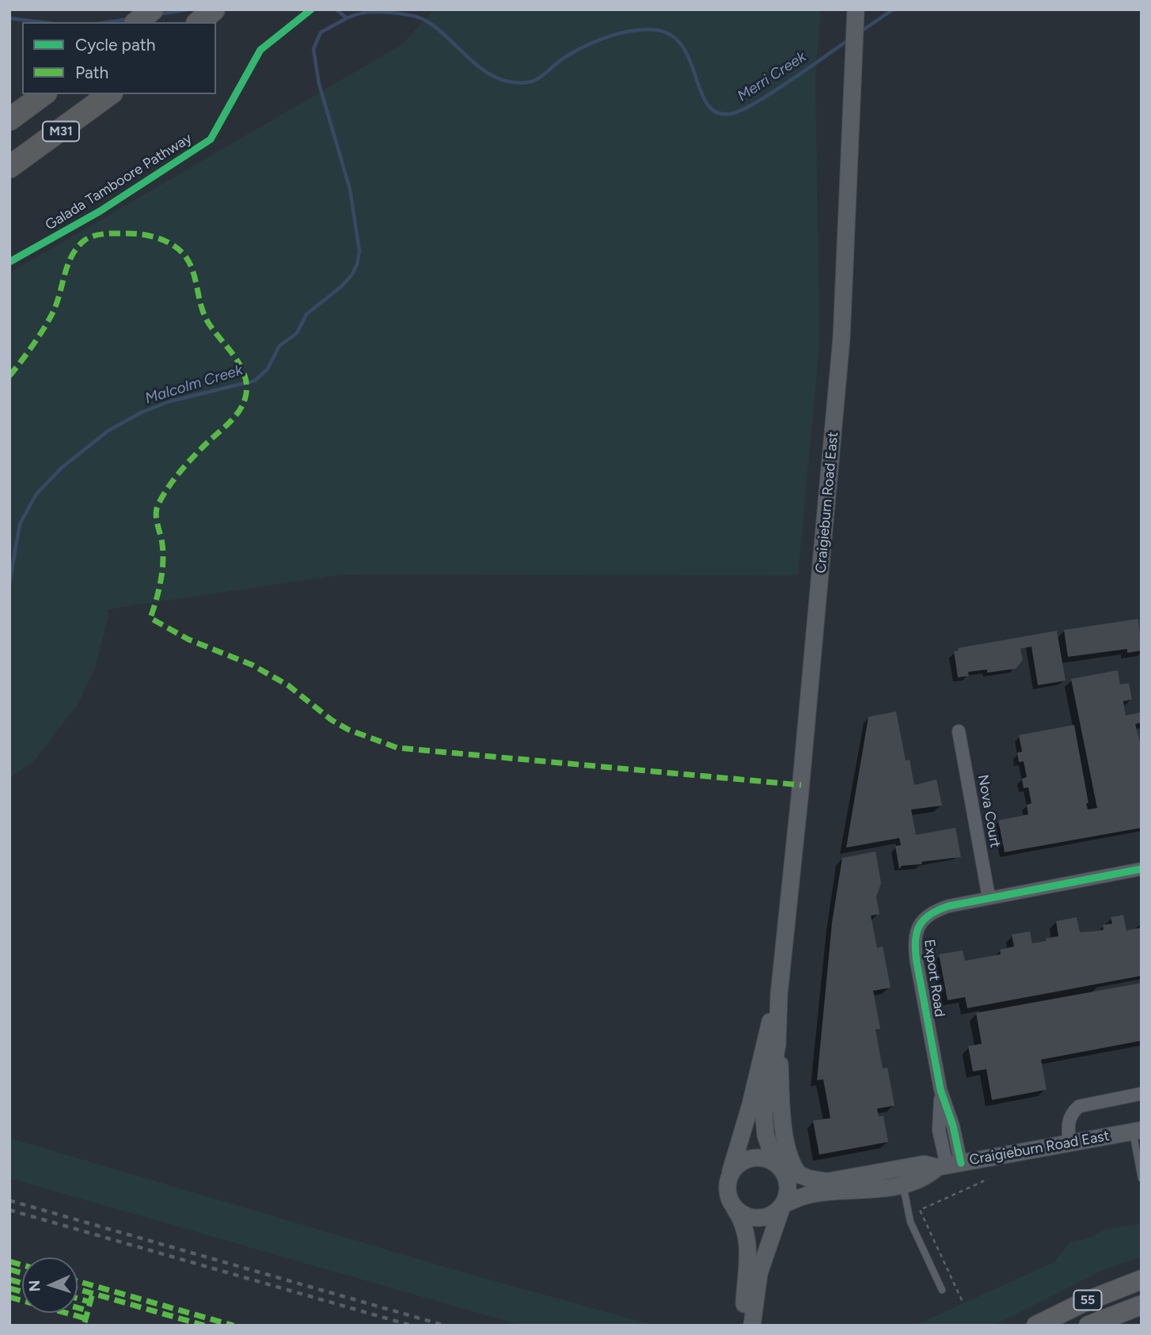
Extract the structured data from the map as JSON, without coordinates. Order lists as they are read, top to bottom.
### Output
{
  "streets": {
    "highway": ["M31", "55"],
    "main road": ["Craigieburn Road East"],
    "street": ["Nova Court", "Export Road"],
    "cycle path": ["Galada Tamboore Pathway"]
  },
  "crossings": [
    ["Craigieburn Road East", "Export Road"],
    ["Nova Court", "Export Road"]
  ],
  "water": ["Merri Creek", "Malcolm Creek"],
  "legend": ["Cycle path", "Path"],
  "north": "left"
}
